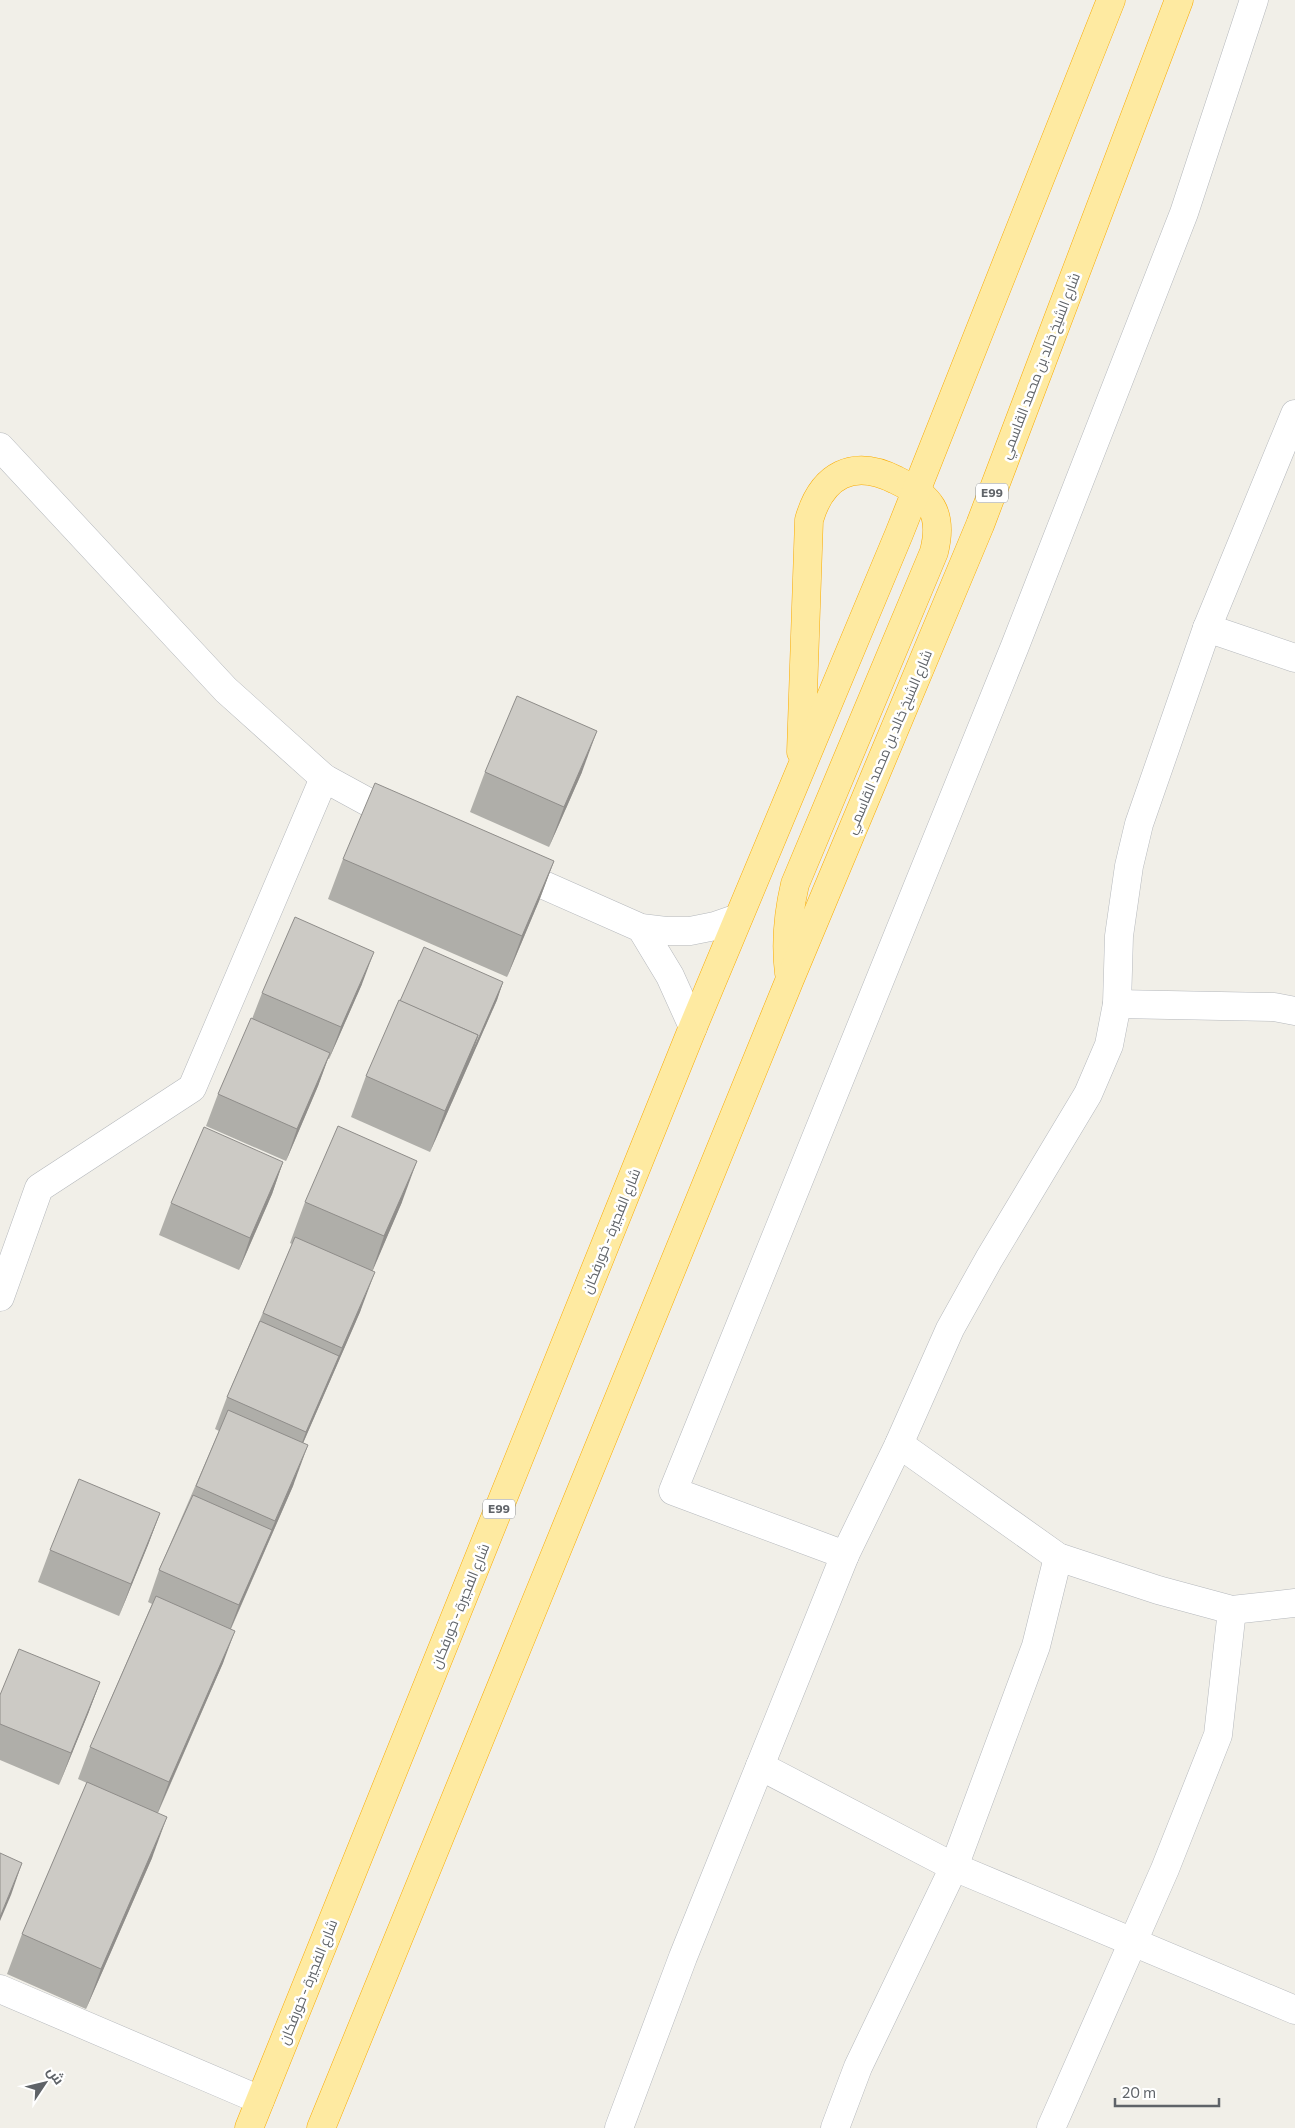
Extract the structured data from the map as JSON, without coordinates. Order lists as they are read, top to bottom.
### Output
{
  "streets": {
    "highway": ["شارع الشيخ خالد بن محمد القاسمي", "E99", "شارع الفجيرة - خورفكان"]
  },
  "crossings": [
    ["شارع الشيخ خالد بن محمد القاسمي", "E99"],
    ["E99", "شارع الفجيرة - خورفكان"]
  ],
  "scale_bar": "20 m",
  "north": "top right"
}
